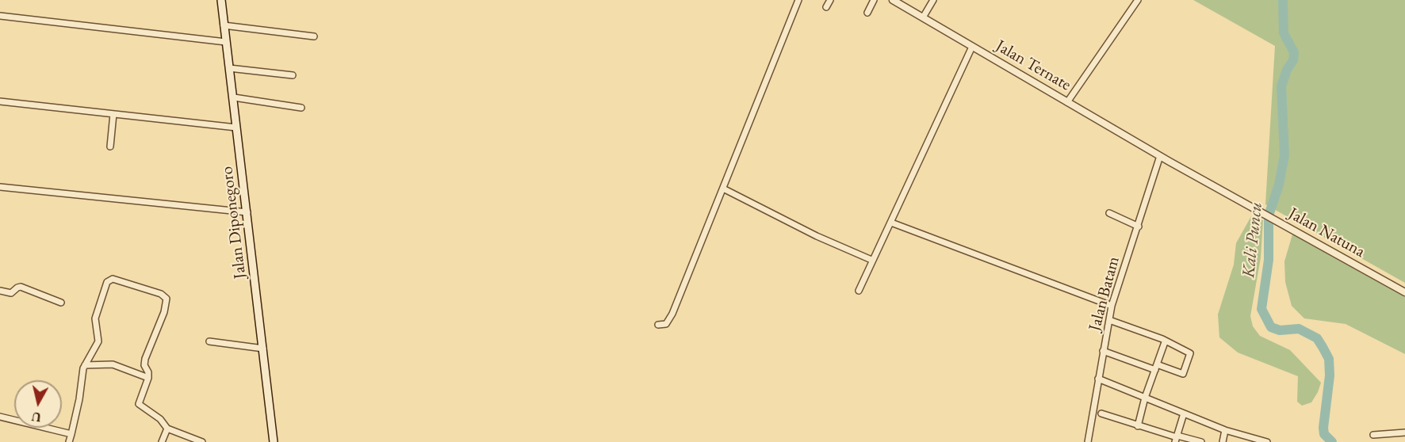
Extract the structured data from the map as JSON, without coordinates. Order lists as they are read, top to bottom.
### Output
{
  "streets": {
    "main road": ["Jalan Diponegoro"],
    "street": ["Jalan Ternate", "Jalan Natuna", "Jalan Batam"]
  },
  "crossings": [
    ["Jalan Ternate", "Jalan Natuna"],
    ["Jalan Ternate", "Jalan Batam"],
    ["Jalan Natuna", "Jalan Batam"]
  ],
  "water": ["Kali Puncu"],
  "north": "bottom"
}
